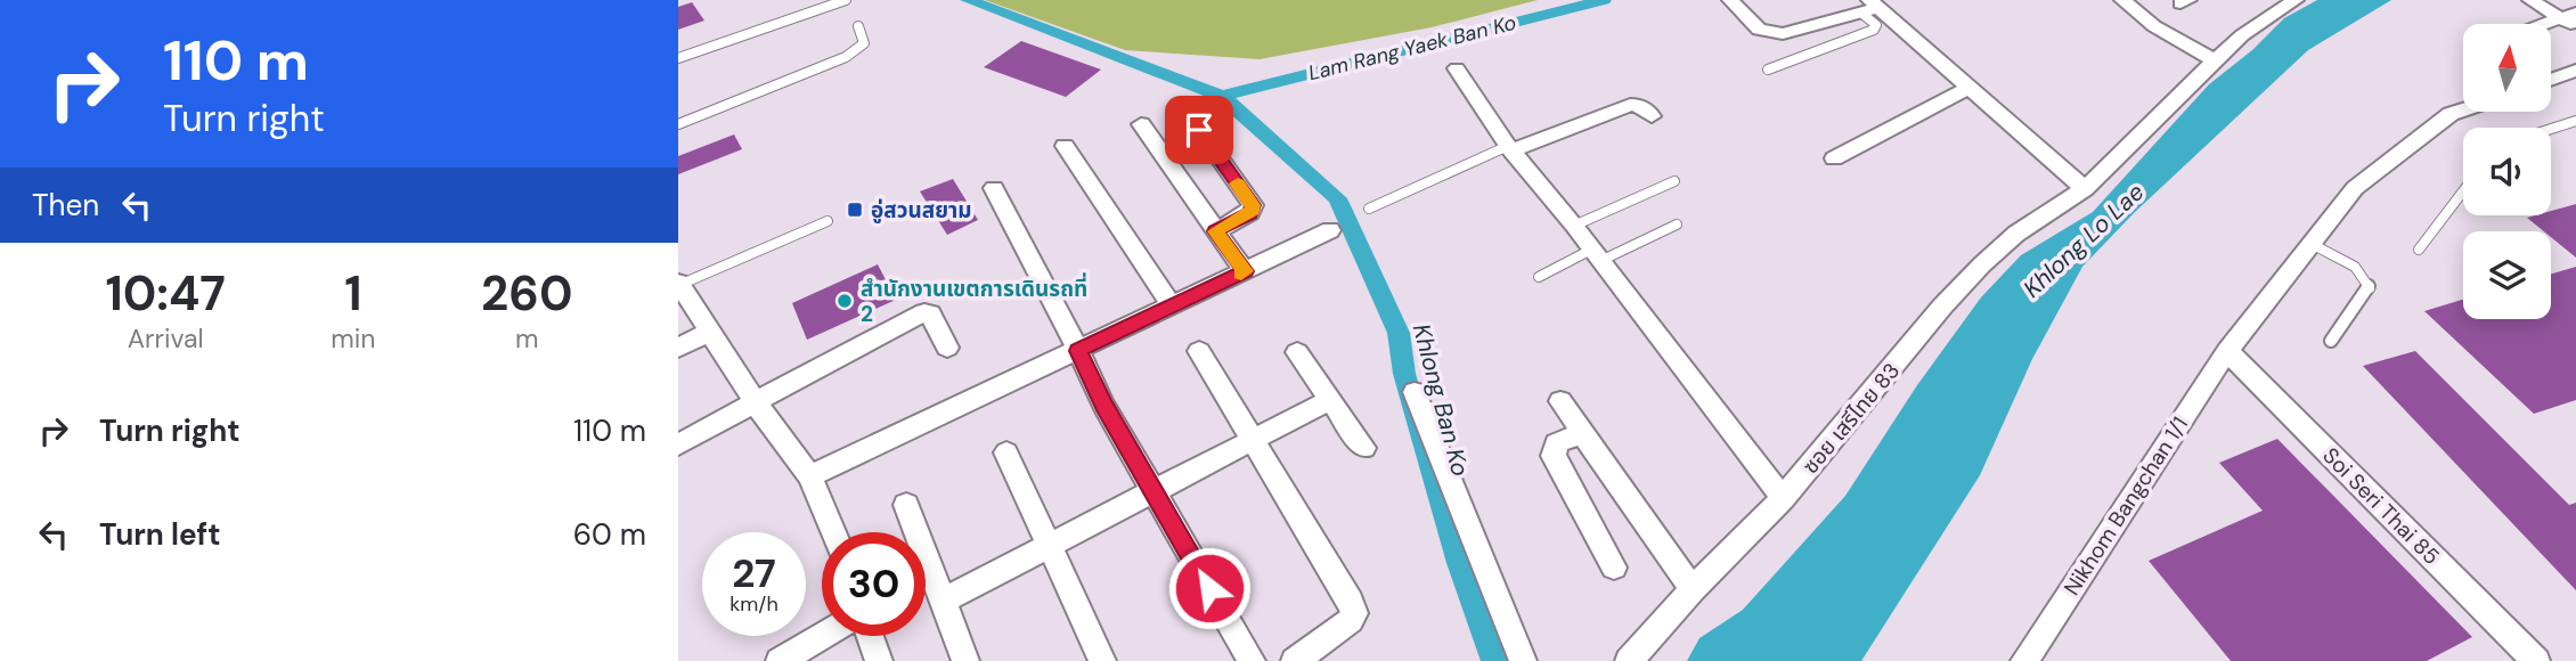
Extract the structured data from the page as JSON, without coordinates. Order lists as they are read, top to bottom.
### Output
{
  "streets": {
    "street": ["ซอย เสรีไทย 83", "Nikhom Bangchan 1/1", "Soi Seri Thai 85"]
  },
  "crossings": [
    ["Nikhom Bangchan 1/1", "Soi Seri Thai 85"]
  ],
  "water": ["Lam Rang Yaek Ban Ko", "Khlong Lo Lae", "Khlong Ban Ko"],
  "places": {
    "transit": ["อู่สวนสยาม"],
    "other": ["สำนักงานเขตการเดินรถที่ 2"]
  },
  "north": "top",
  "page": {
    "turn": ["110 m", "Turn right"],
    "then": "Then",
    "eta": [
      "10:47",
      "Arrival",
      "1",
      "min",
      "260",
      "m"
    ],
    "list": [
      {
        "name": "Turn right",
        "value": "110 m"
      },
      {
        "name": "Turn left",
        "value": "60 m"
      }
    ],
    "speed": "27 km/h",
    "limit": "30"
  }
}
